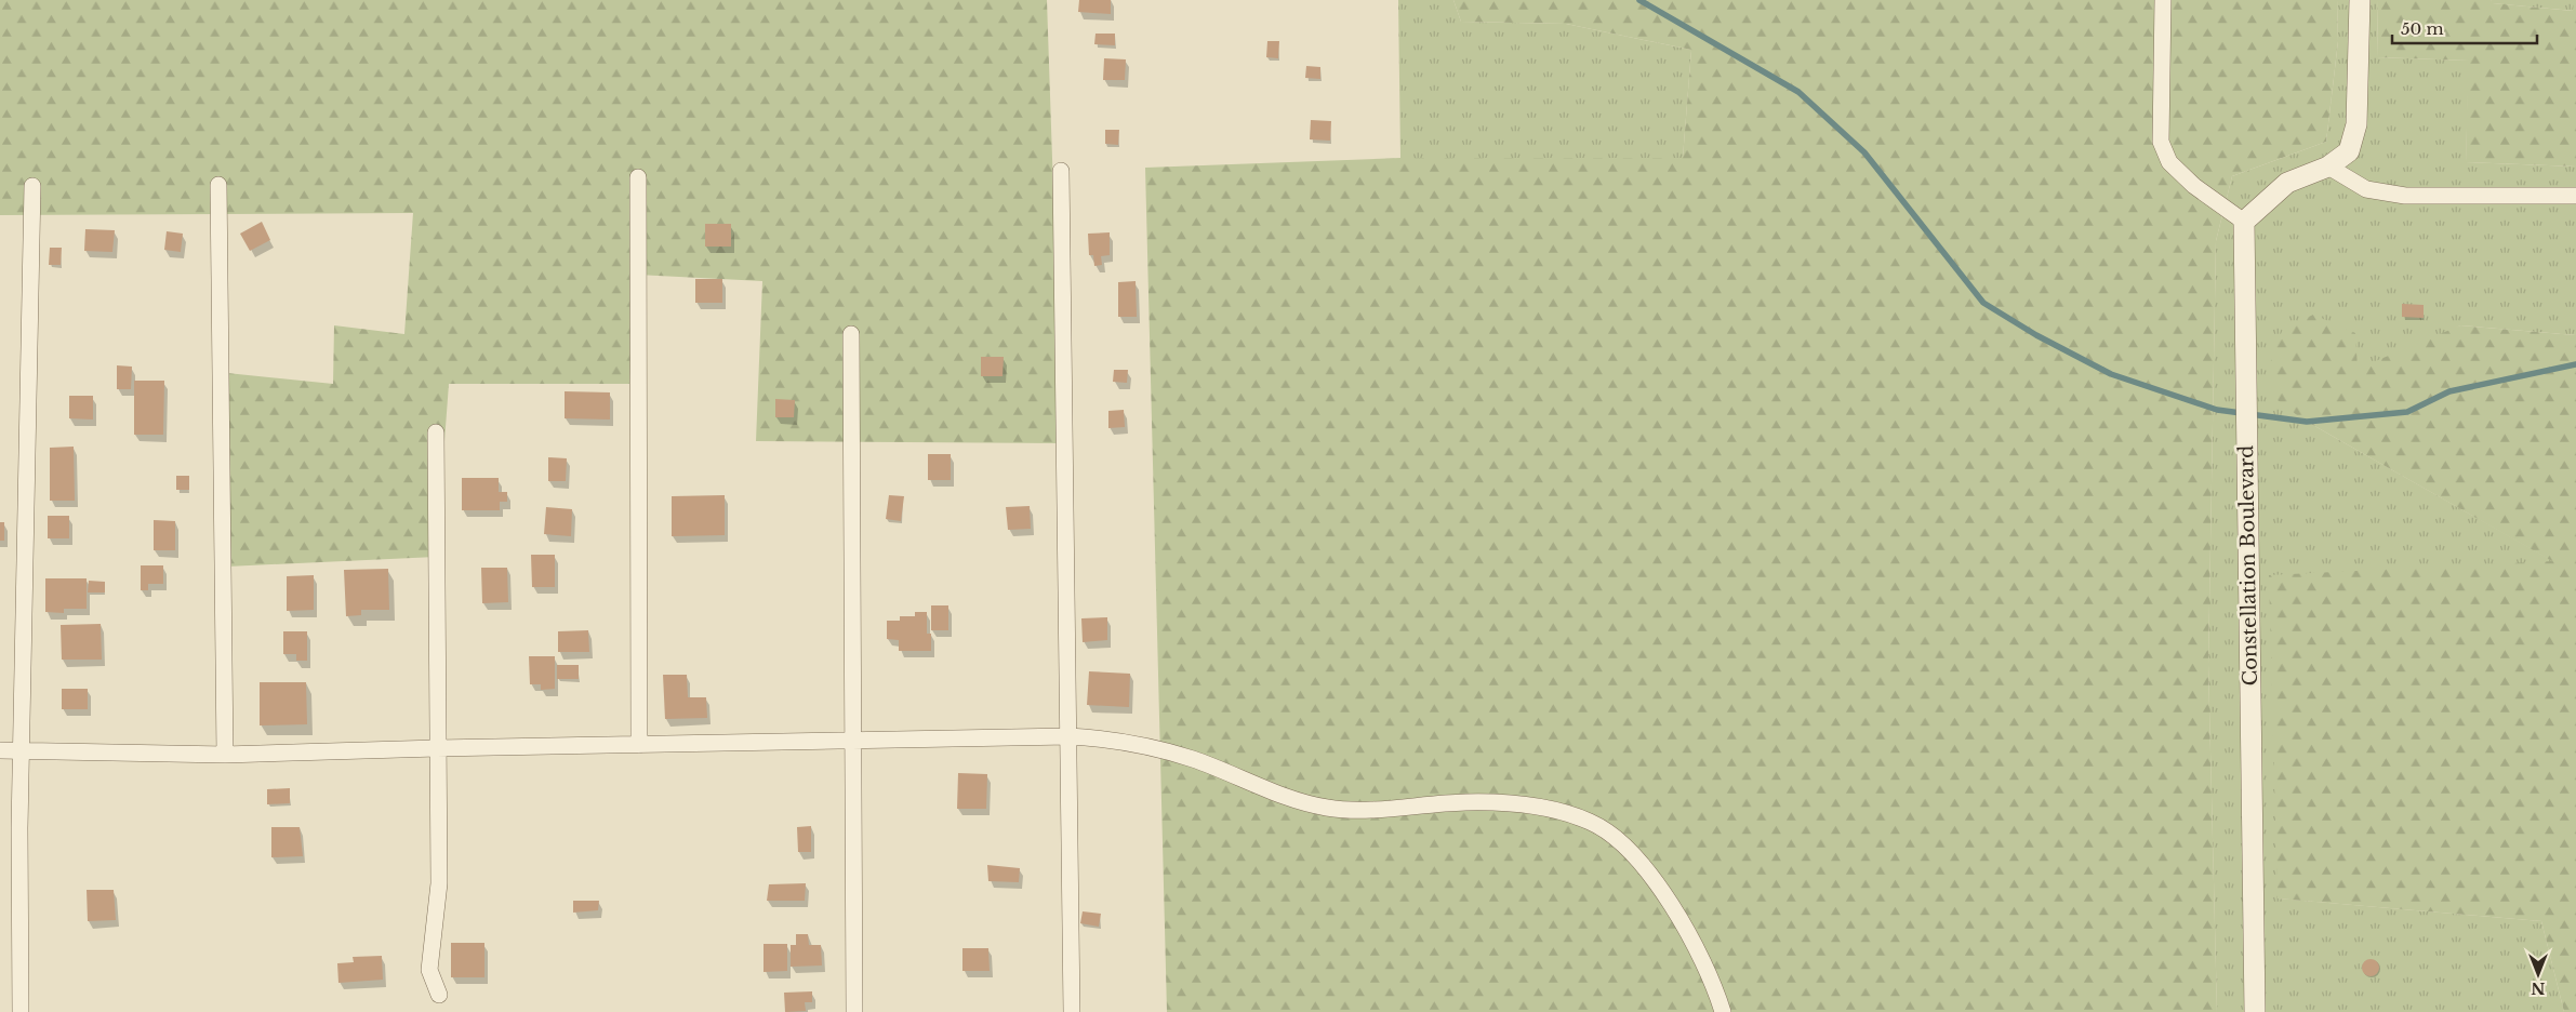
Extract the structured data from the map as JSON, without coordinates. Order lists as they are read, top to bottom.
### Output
{
  "streets": {
    "street": ["Constellation Boulevard"]
  },
  "scale_bar": "50 m",
  "north": "bottom"
}
